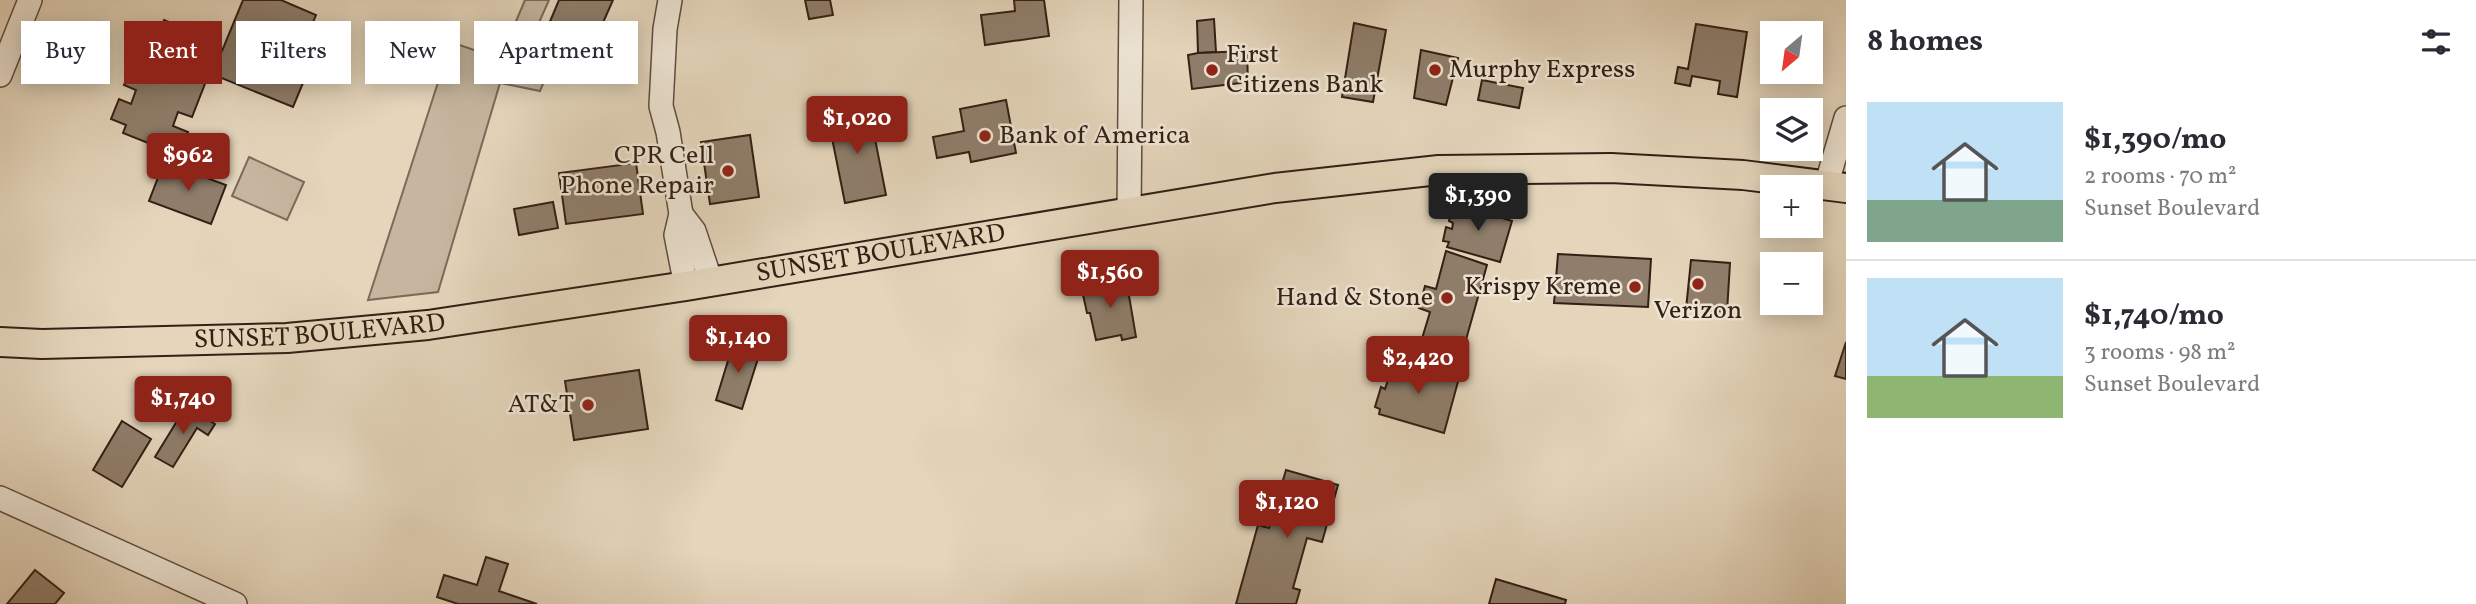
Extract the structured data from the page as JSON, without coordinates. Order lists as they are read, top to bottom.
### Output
{
  "streets": {
    "main road": ["SUNSET BOULEVARD"]
  },
  "places": [
    "First Citizens Bank",
    "Murphy Express",
    "Bank of America",
    "CPR Cell Phone Repair",
    "Verizon",
    "Krispy Kreme",
    "Hand & Stone",
    "AT&T"
  ],
  "north": "bottom left",
  "page": {
    "heading": "8 homes",
    "map_buttons": ["+", "−"],
    "chip": [
      "Buy",
      "Rent",
      "Filters",
      "New",
      "Apartment"
    ],
    "list": [
      {
        "name": "$1,390/mo",
        "note": "2 rooms · 70 m² · Sunset Boulevard"
      },
      {
        "name": "$1,740/mo",
        "note": "3 rooms · 98 m² · Sunset Boulevard"
      }
    ],
    "price": [
      "$1,020",
      "$962",
      "$1,390",
      "$1,560",
      "$1,140",
      "$2,420",
      "$1,740",
      "$1,120"
    ]
  }
}
